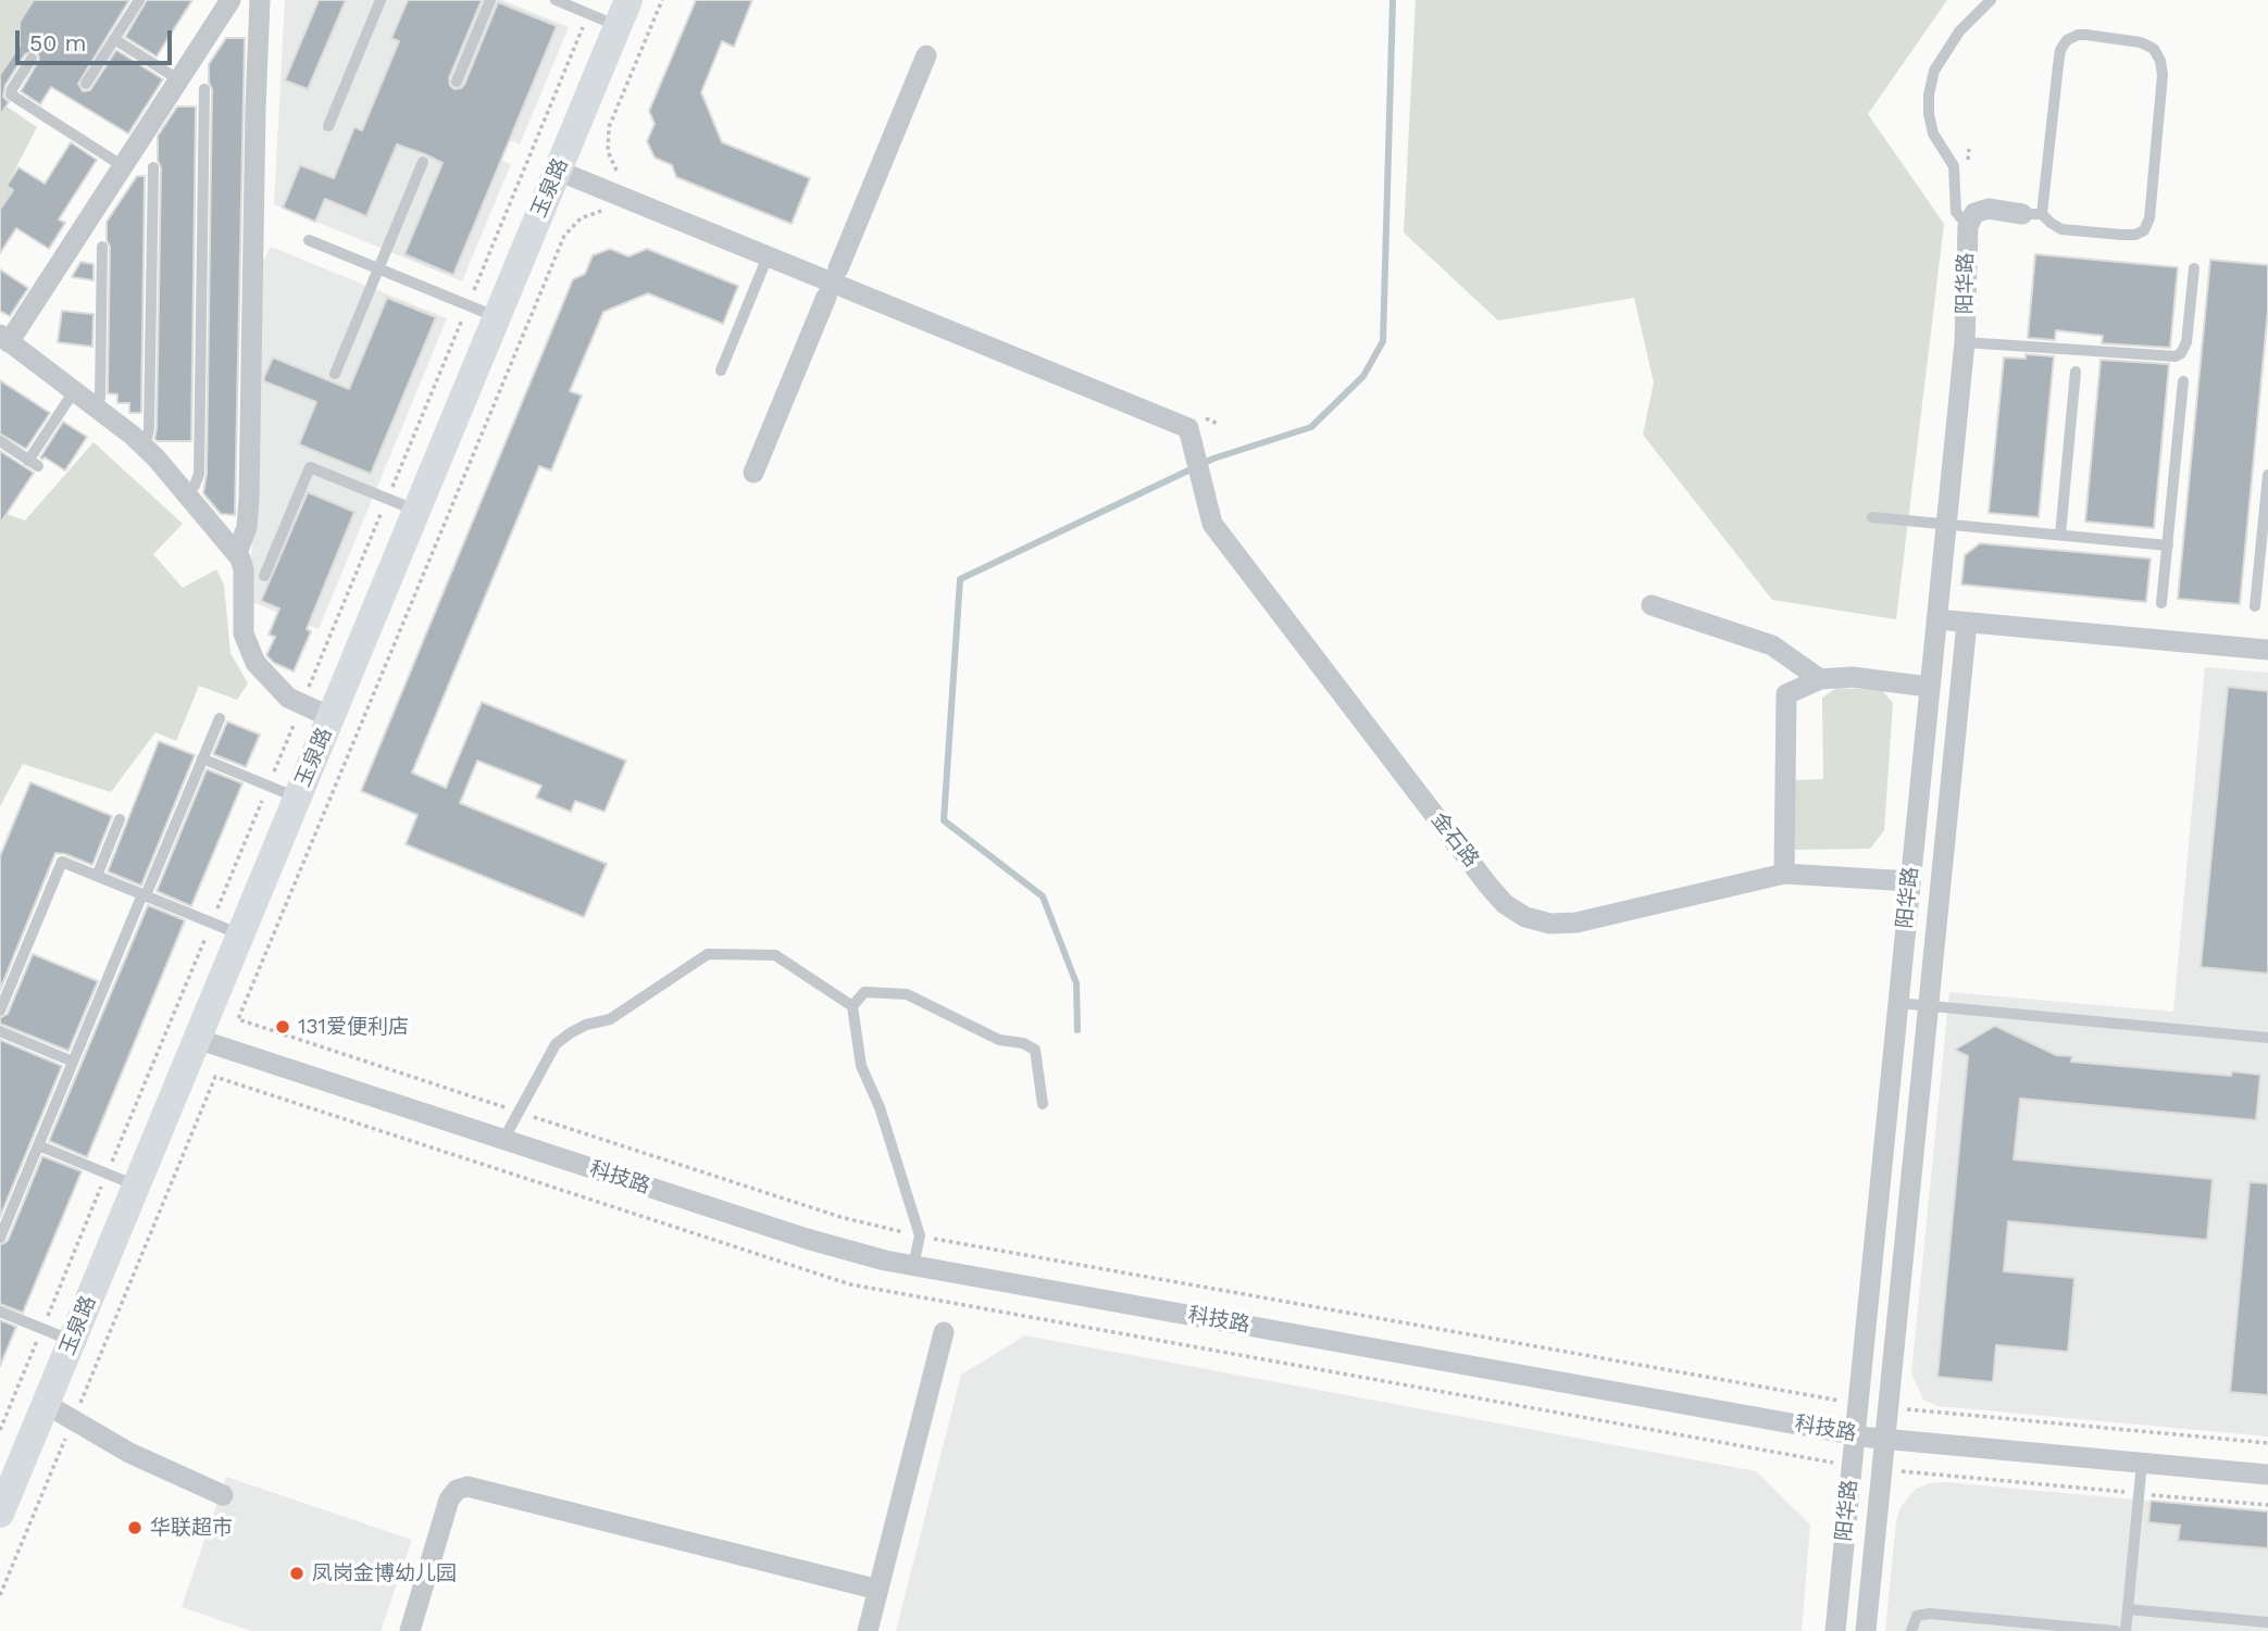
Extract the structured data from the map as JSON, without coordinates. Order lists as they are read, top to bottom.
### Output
{
  "streets": {
    "street": [
      "玉泉路",
      "阳华路",
      "金石路",
      "科技路"
    ]
  },
  "crossings": [
    ["玉泉路", "科技路"],
    ["阳华路", "金石路"],
    ["阳华路", "科技路"]
  ],
  "places": ["131爱便利店", "华联超市", "凤岗金博幼儿园"],
  "scale_bar": "50 m"
}
